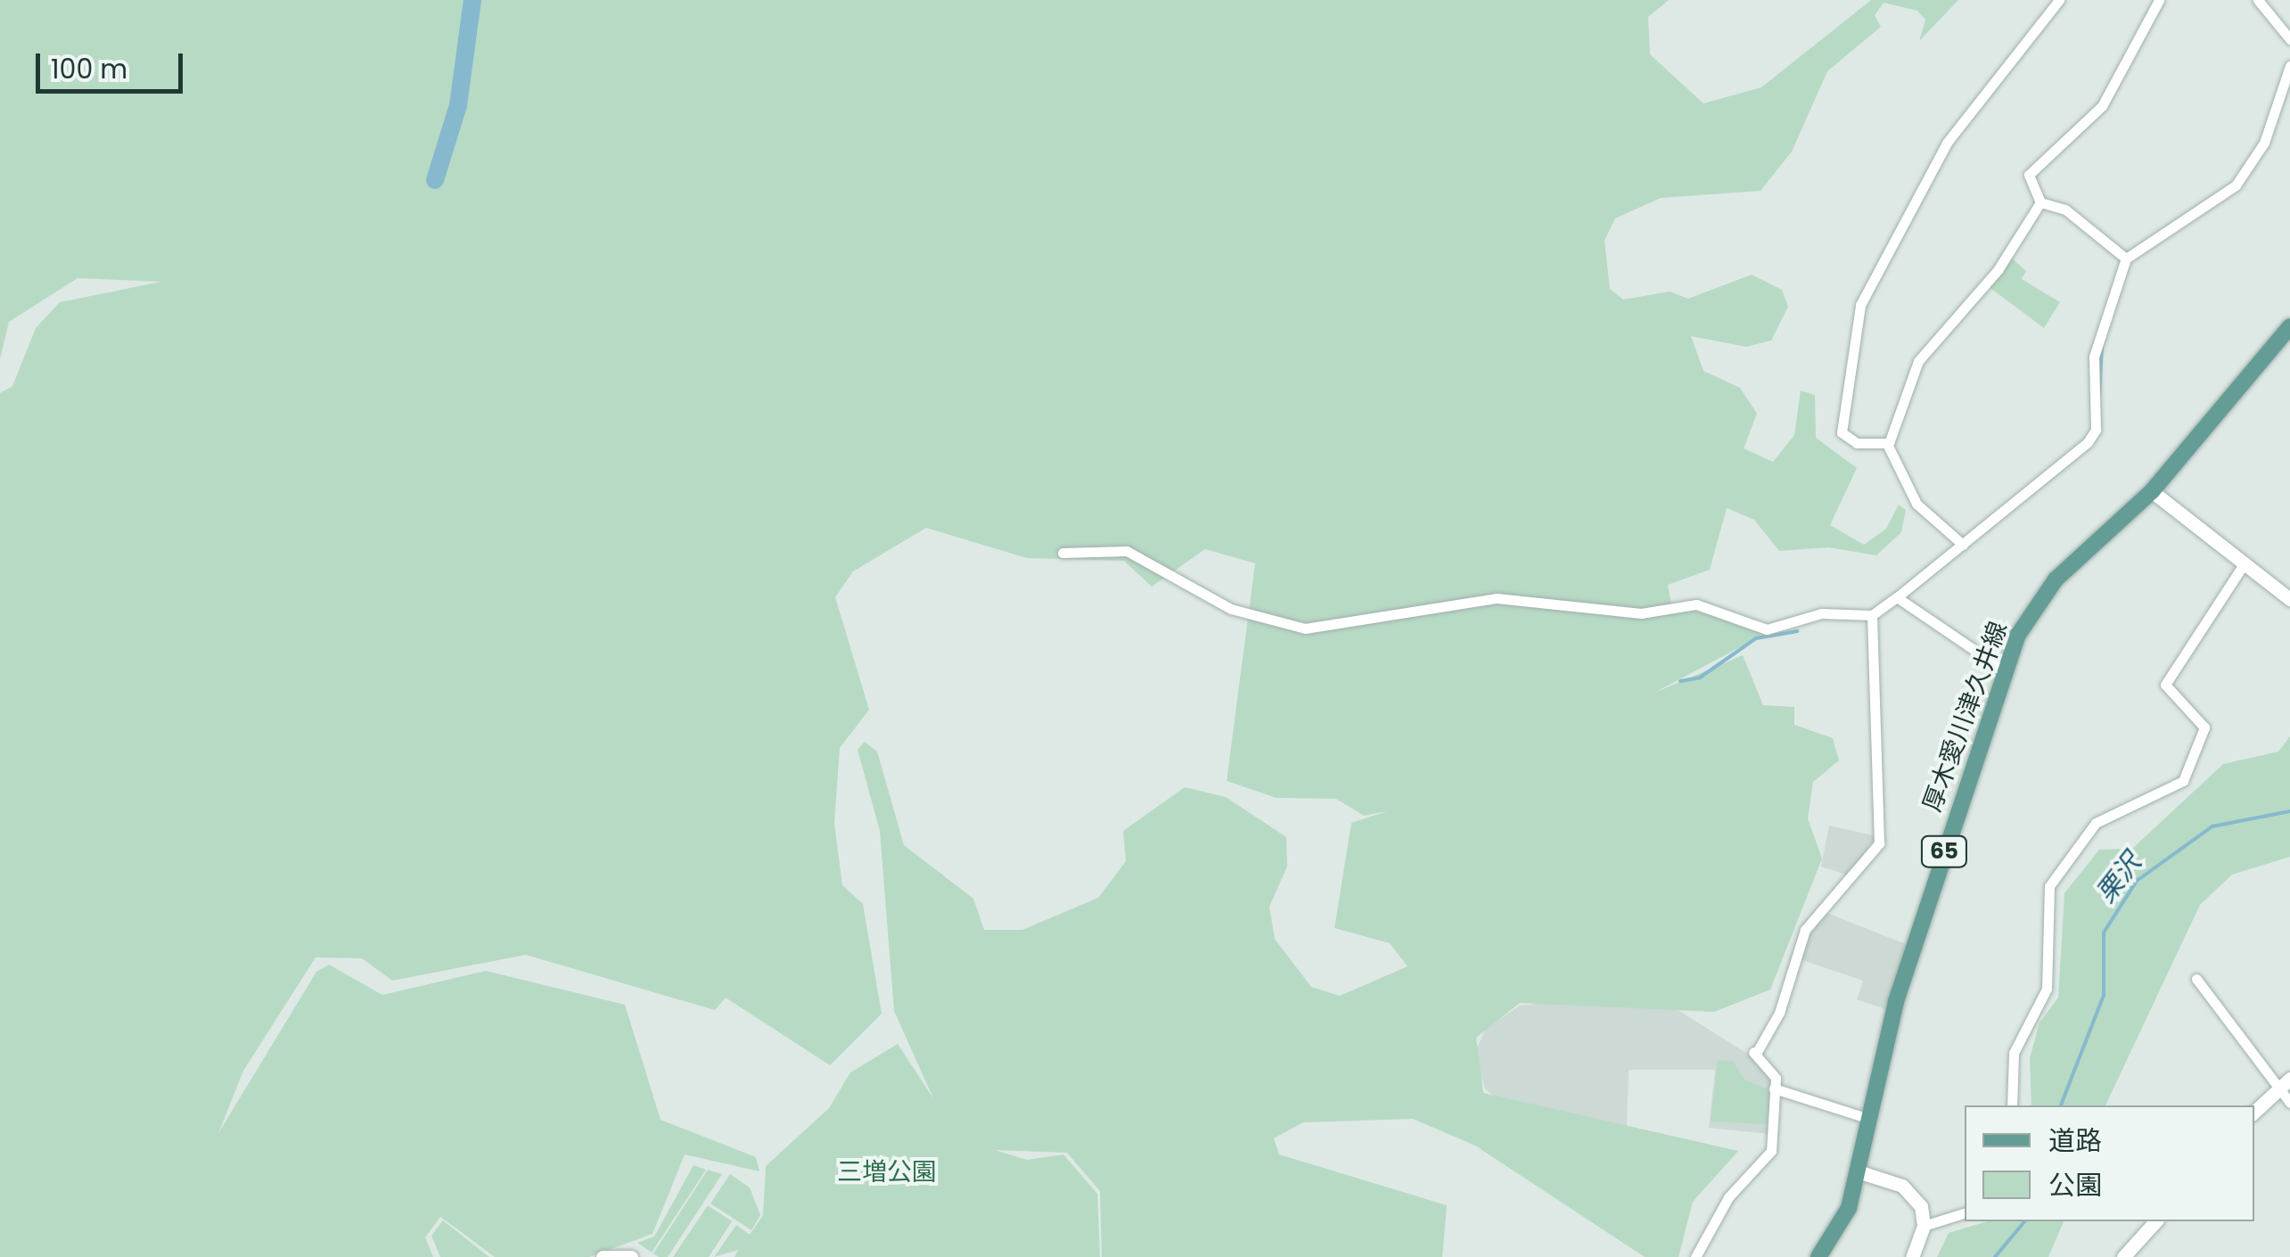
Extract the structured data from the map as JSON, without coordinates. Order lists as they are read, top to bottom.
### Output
{
  "streets": {
    "main road": ["厚木愛川津久井線", "65"]
  },
  "water": ["栗沢"],
  "parks": ["三増公園"],
  "legend": ["道路", "公園"],
  "scale_bar": "100 m"
}
